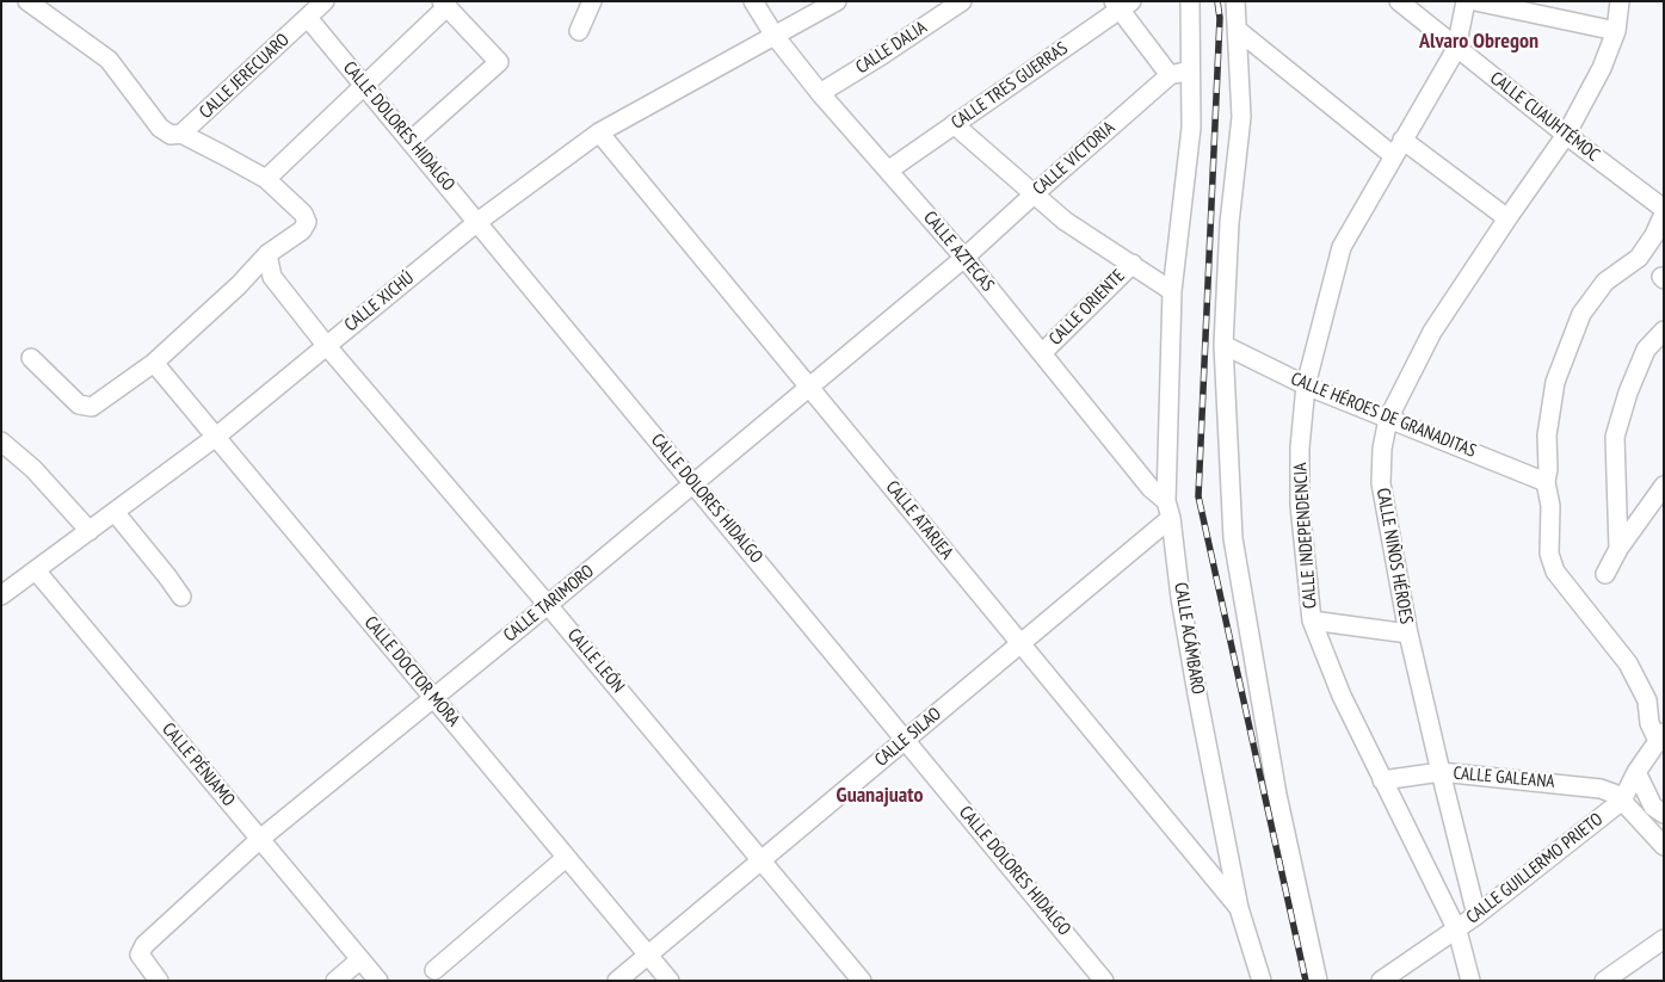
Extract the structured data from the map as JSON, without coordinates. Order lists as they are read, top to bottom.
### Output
{
  "streets": {
    "street": [
      "CALLE DALIA",
      "CALLE JERECUARO",
      "CALLE TRES GUERRAS",
      "CALLE CUAUHTÉMOC",
      "CALLE DOLORES HIDALGO",
      "CALLE VICTORIA",
      "CALLE AZTECAS",
      "CALLE XICHÚ",
      "CALLE ORIENTE",
      "CALLE HÉROES DE GRANADITAS",
      "CALLE ATARJEA",
      "CALLE INDEPENDENCIA",
      "CALLE NIÑOS HÉROES",
      "CALLE TARIMORO",
      "CALLE ACÁMBARO",
      "CALLE LEÓN",
      "CALLE DOCTOR MORA",
      "CALLE SILAO",
      "CALLE PÉNJAMO",
      "CALLE GALEANA",
      "CALLE GUILLERMO PRIETO"
    ]
  },
  "crossings": [
    ["CALLE DALIA", "CALLE AZTECAS"],
    ["CALLE JERECUARO", "CALLE DOLORES HIDALGO"],
    ["CALLE TRES GUERRAS", "CALLE AZTECAS"],
    ["CALLE CUAUHTÉMOC", "CALLE INDEPENDENCIA"],
    ["CALLE CUAUHTÉMOC", "CALLE NIÑOS HÉROES"],
    ["CALLE DOLORES HIDALGO", "CALLE XICHÚ"],
    ["CALLE DOLORES HIDALGO", "CALLE TARIMORO"],
    ["CALLE DOLORES HIDALGO", "CALLE SILAO"],
    ["CALLE VICTORIA", "CALLE AZTECAS"],
    ["CALLE VICTORIA", "CALLE TARIMORO"],
    ["CALLE VICTORIA", "CALLE ACÁMBARO"],
    ["CALLE AZTECAS", "CALLE XICHÚ"],
    ["CALLE AZTECAS", "CALLE ORIENTE"],
    ["CALLE AZTECAS", "CALLE TARIMORO"],
    ["CALLE AZTECAS", "CALLE ACÁMBARO"],
    ["CALLE AZTECAS", "CALLE SILAO"],
    ["CALLE XICHÚ", "CALLE ATARJEA"],
    ["CALLE XICHÚ", "CALLE LEÓN"],
    ["CALLE XICHÚ", "CALLE DOCTOR MORA"],
    ["CALLE XICHÚ", "CALLE PÉNJAMO"],
    ["CALLE HÉROES DE GRANADITAS", "CALLE INDEPENDENCIA"],
    ["CALLE HÉROES DE GRANADITAS", "CALLE NIÑOS HÉROES"],
    ["CALLE ATARJEA", "CALLE TARIMORO"],
    ["CALLE ATARJEA", "CALLE ACÁMBARO"],
    ["CALLE ATARJEA", "CALLE SILAO"],
    ["CALLE INDEPENDENCIA", "CALLE GALEANA"],
    ["CALLE INDEPENDENCIA", "CALLE GUILLERMO PRIETO"],
    ["CALLE NIÑOS HÉROES", "CALLE GALEANA"],
    ["CALLE NIÑOS HÉROES", "CALLE GUILLERMO PRIETO"],
    ["CALLE TARIMORO", "CALLE LEÓN"],
    ["CALLE TARIMORO", "CALLE DOCTOR MORA"],
    ["CALLE TARIMORO", "CALLE PÉNJAMO"],
    ["CALLE ACÁMBARO", "CALLE SILAO"],
    ["CALLE LEÓN", "CALLE SILAO"],
    ["CALLE DOCTOR MORA", "CALLE SILAO"],
    ["CALLE GALEANA", "CALLE GUILLERMO PRIETO"]
  ],
  "districts": ["Alvaro Obregon", "Guanajuato"]
}
